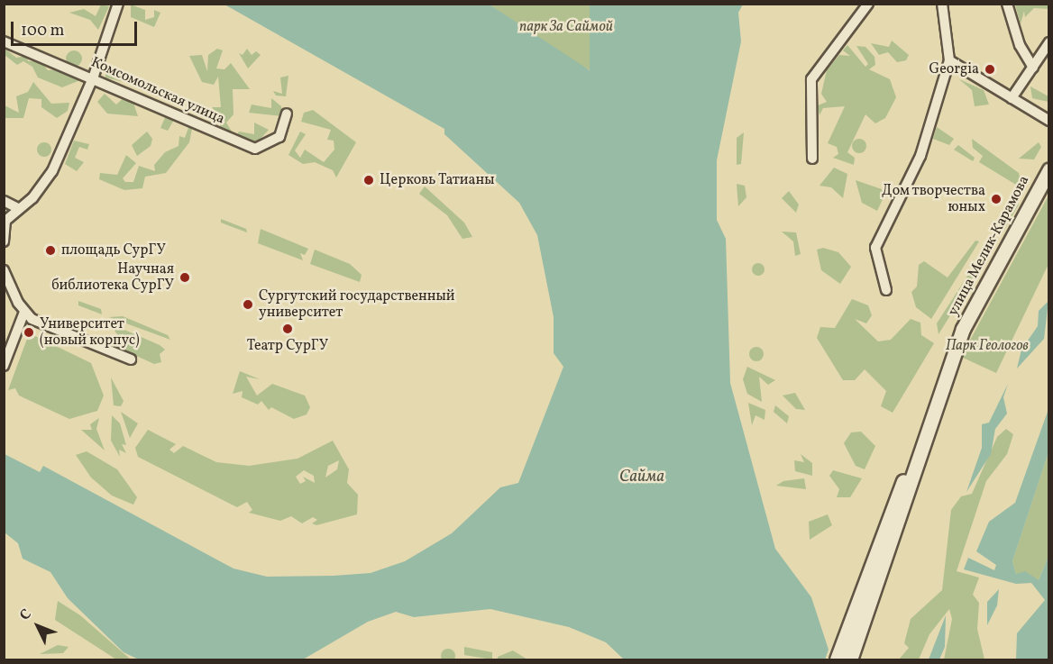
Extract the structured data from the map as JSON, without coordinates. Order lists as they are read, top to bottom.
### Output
{
  "streets": {
    "main road": ["улица Мелик-Карамова"],
    "street": ["Комсомольская улица"]
  },
  "water": ["Сайма"],
  "parks": ["парк За Саймой", "Парк Геологов"],
  "places": [
    "Georgia",
    "Церковь Татианы",
    "Дом творчества юных",
    "площадь СурГУ",
    "Научная библиотека СурГУ",
    "Сургутский государственный университет",
    "Театр СурГУ",
    "Университет (новый корпус)"
  ],
  "scale_bar": "100 m",
  "north": "top left"
}
